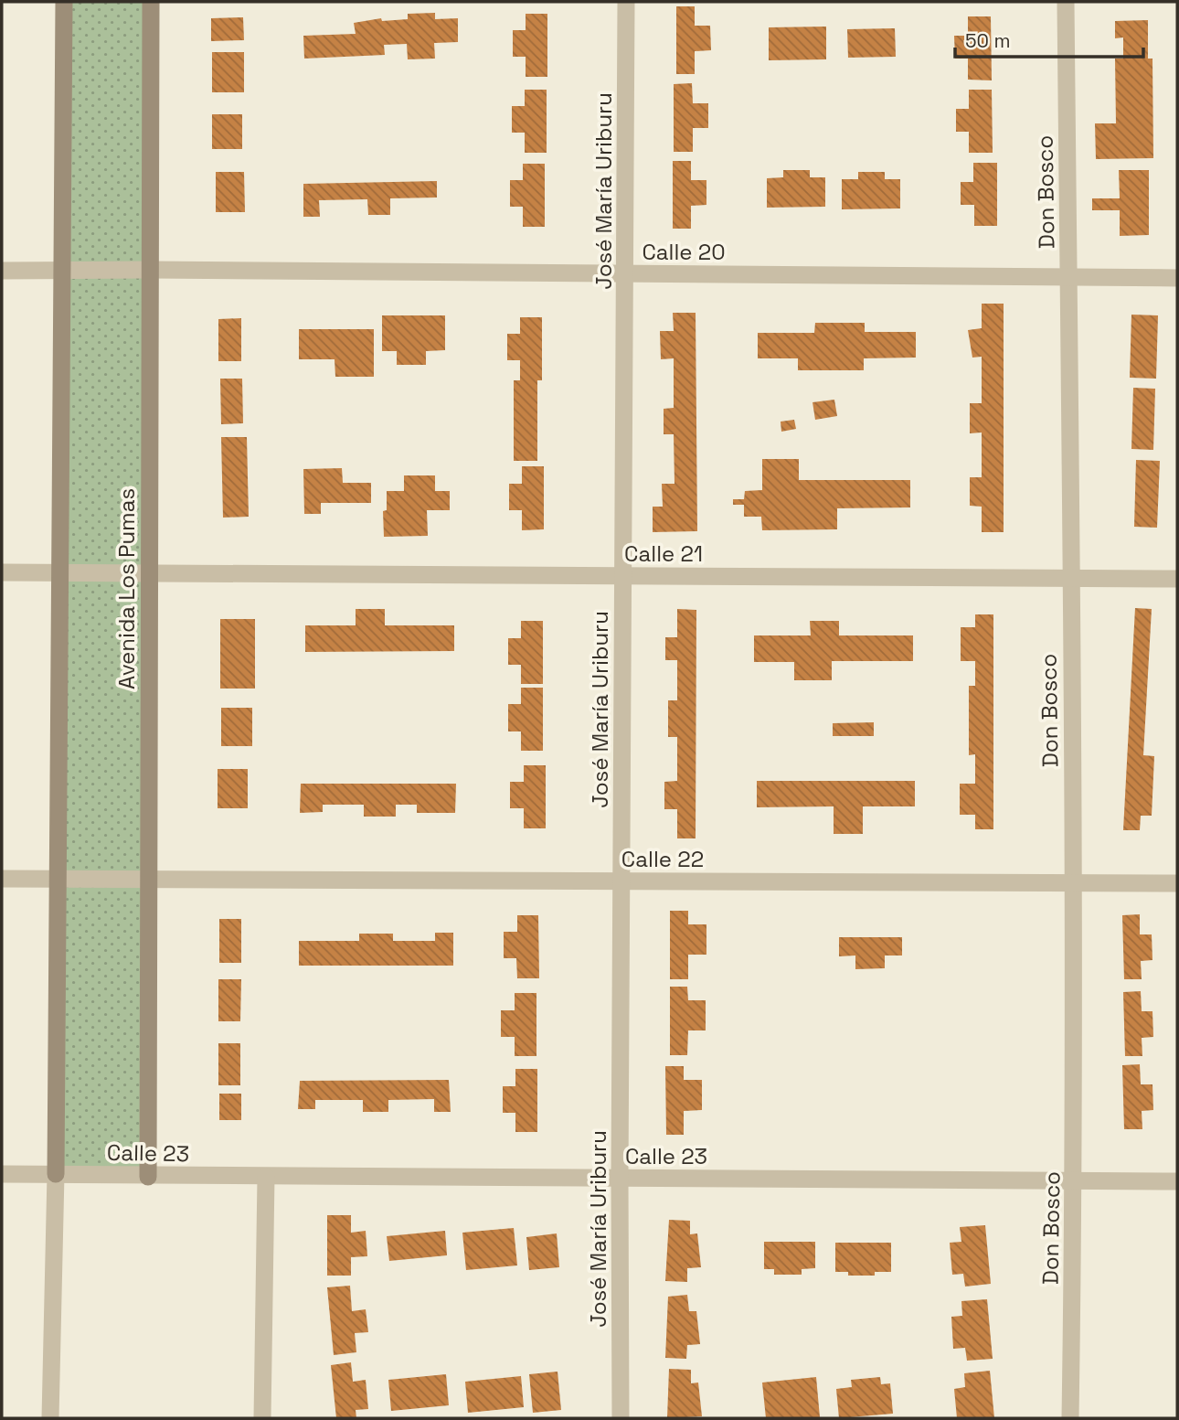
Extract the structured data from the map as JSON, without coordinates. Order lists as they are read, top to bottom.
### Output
{
  "streets": {
    "main road": ["Avenida Los Pumas"],
    "street": [
      "José María Uriburu",
      "Don Bosco",
      "Calle 20",
      "Calle 21",
      "Calle 22",
      "Calle 23"
    ]
  },
  "crossings": [
    ["José María Uriburu", "Calle 20"],
    ["José María Uriburu", "Calle 21"],
    ["José María Uriburu", "Calle 22"],
    ["José María Uriburu", "Calle 23"],
    ["Don Bosco", "Calle 20"],
    ["Don Bosco", "Calle 21"],
    ["Don Bosco", "Calle 22"],
    ["Don Bosco", "Calle 23"],
    ["Calle 20", "Avenida Los Pumas"],
    ["Calle 21", "Avenida Los Pumas"],
    ["Avenida Los Pumas", "Calle 22"],
    ["Avenida Los Pumas", "Calle 23"]
  ],
  "scale_bar": "50 m"
}
